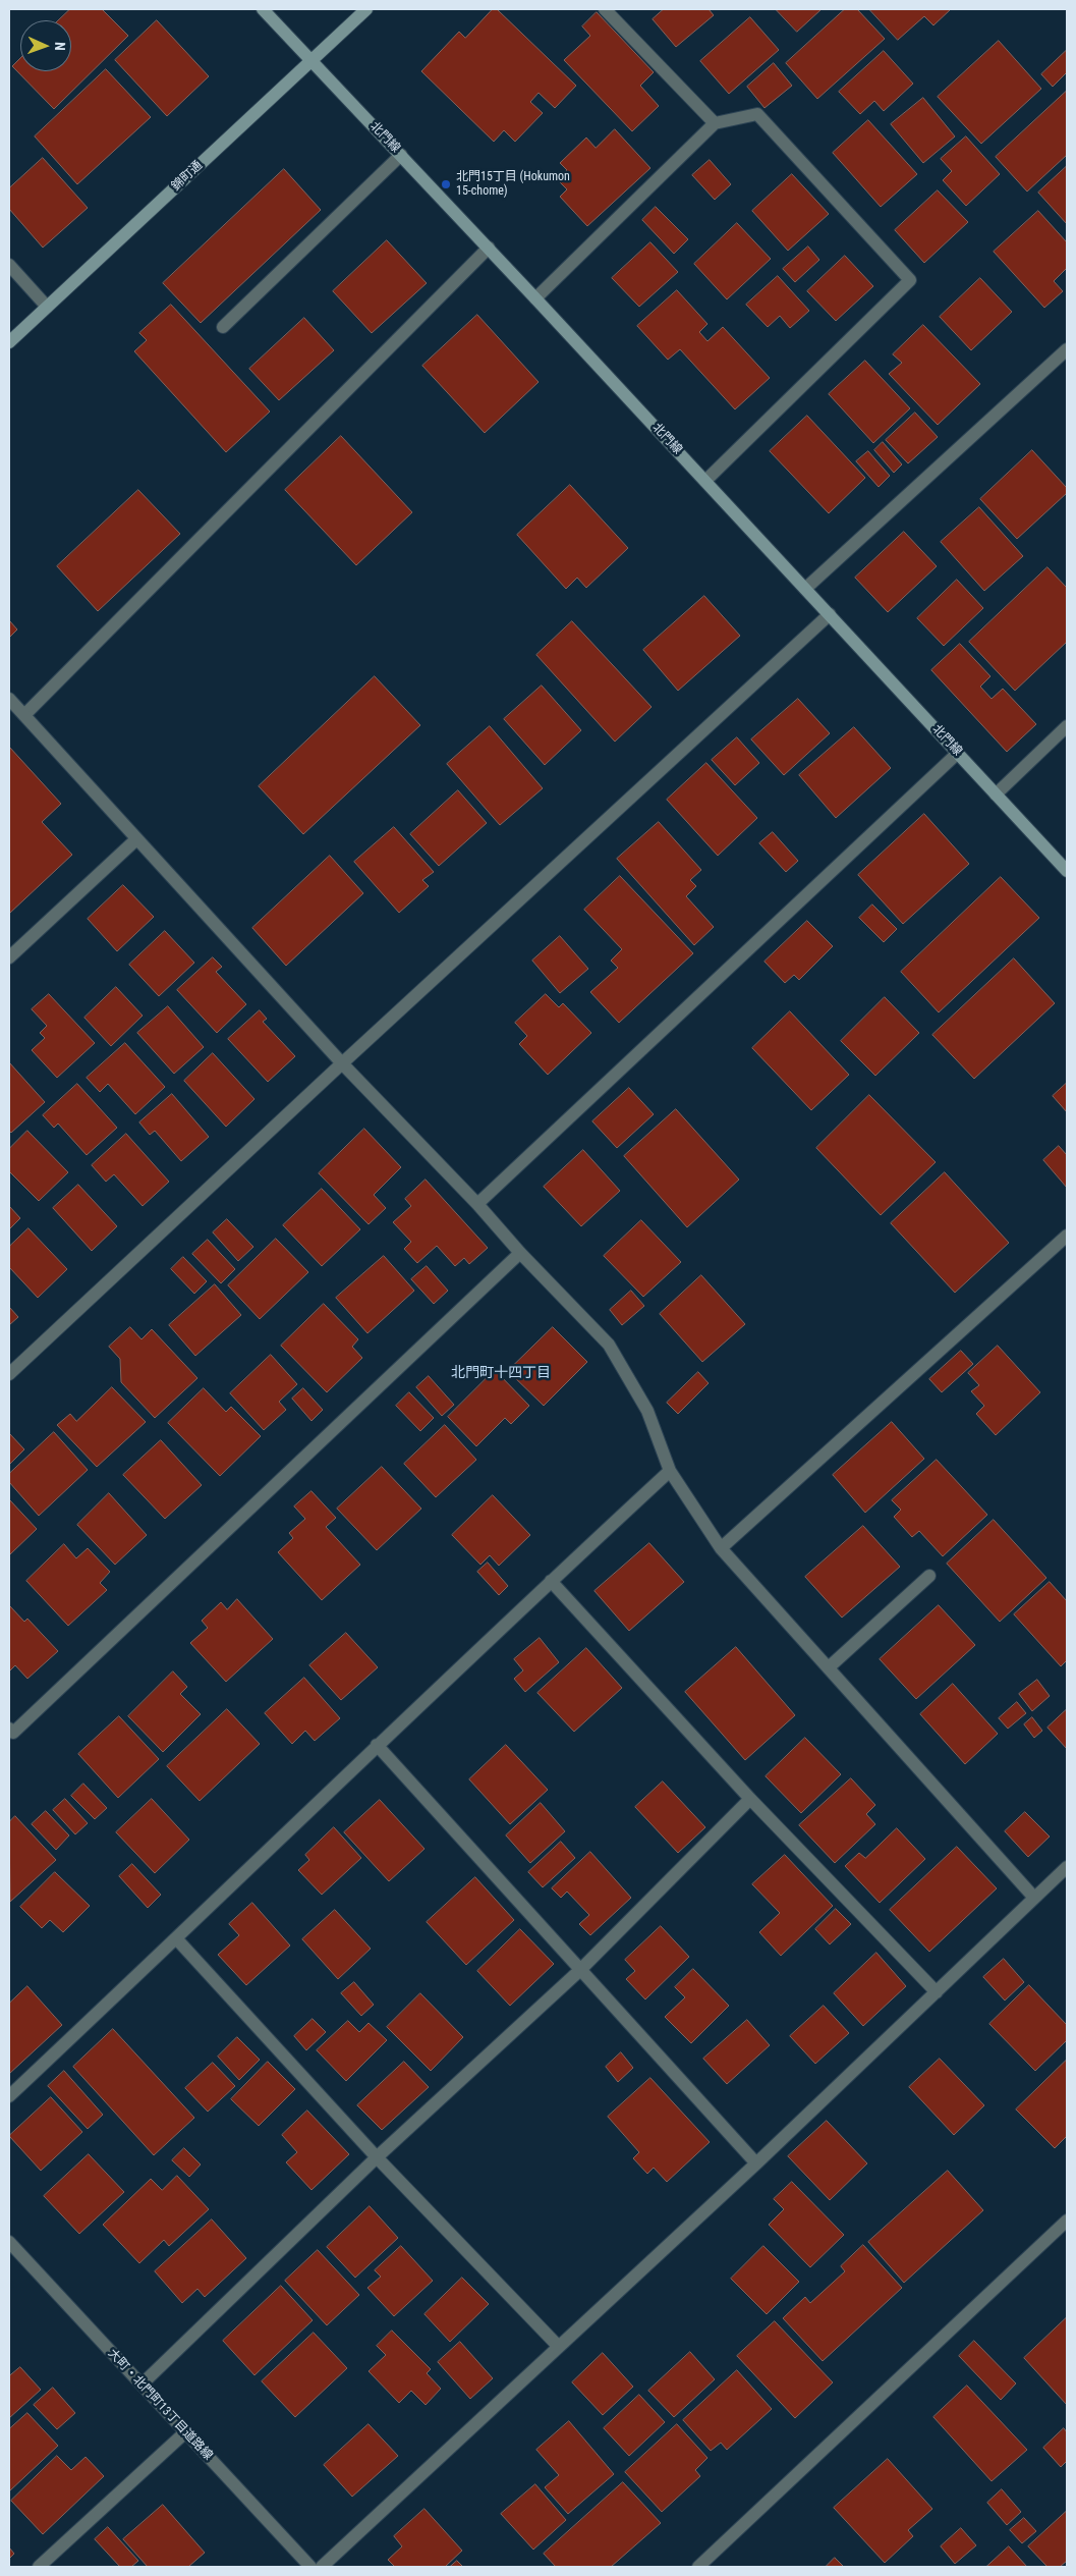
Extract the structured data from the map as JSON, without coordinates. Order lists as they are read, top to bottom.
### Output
{
  "streets": {
    "street": ["北門線", "錦町通", "大町・北門町13丁目道路線"]
  },
  "crossings": [
    ["北門線", "錦町通"]
  ],
  "districts": ["北門町十四丁目"],
  "places": ["北門15丁目 (Hokumon 15-chome)"],
  "north": "right"
}
